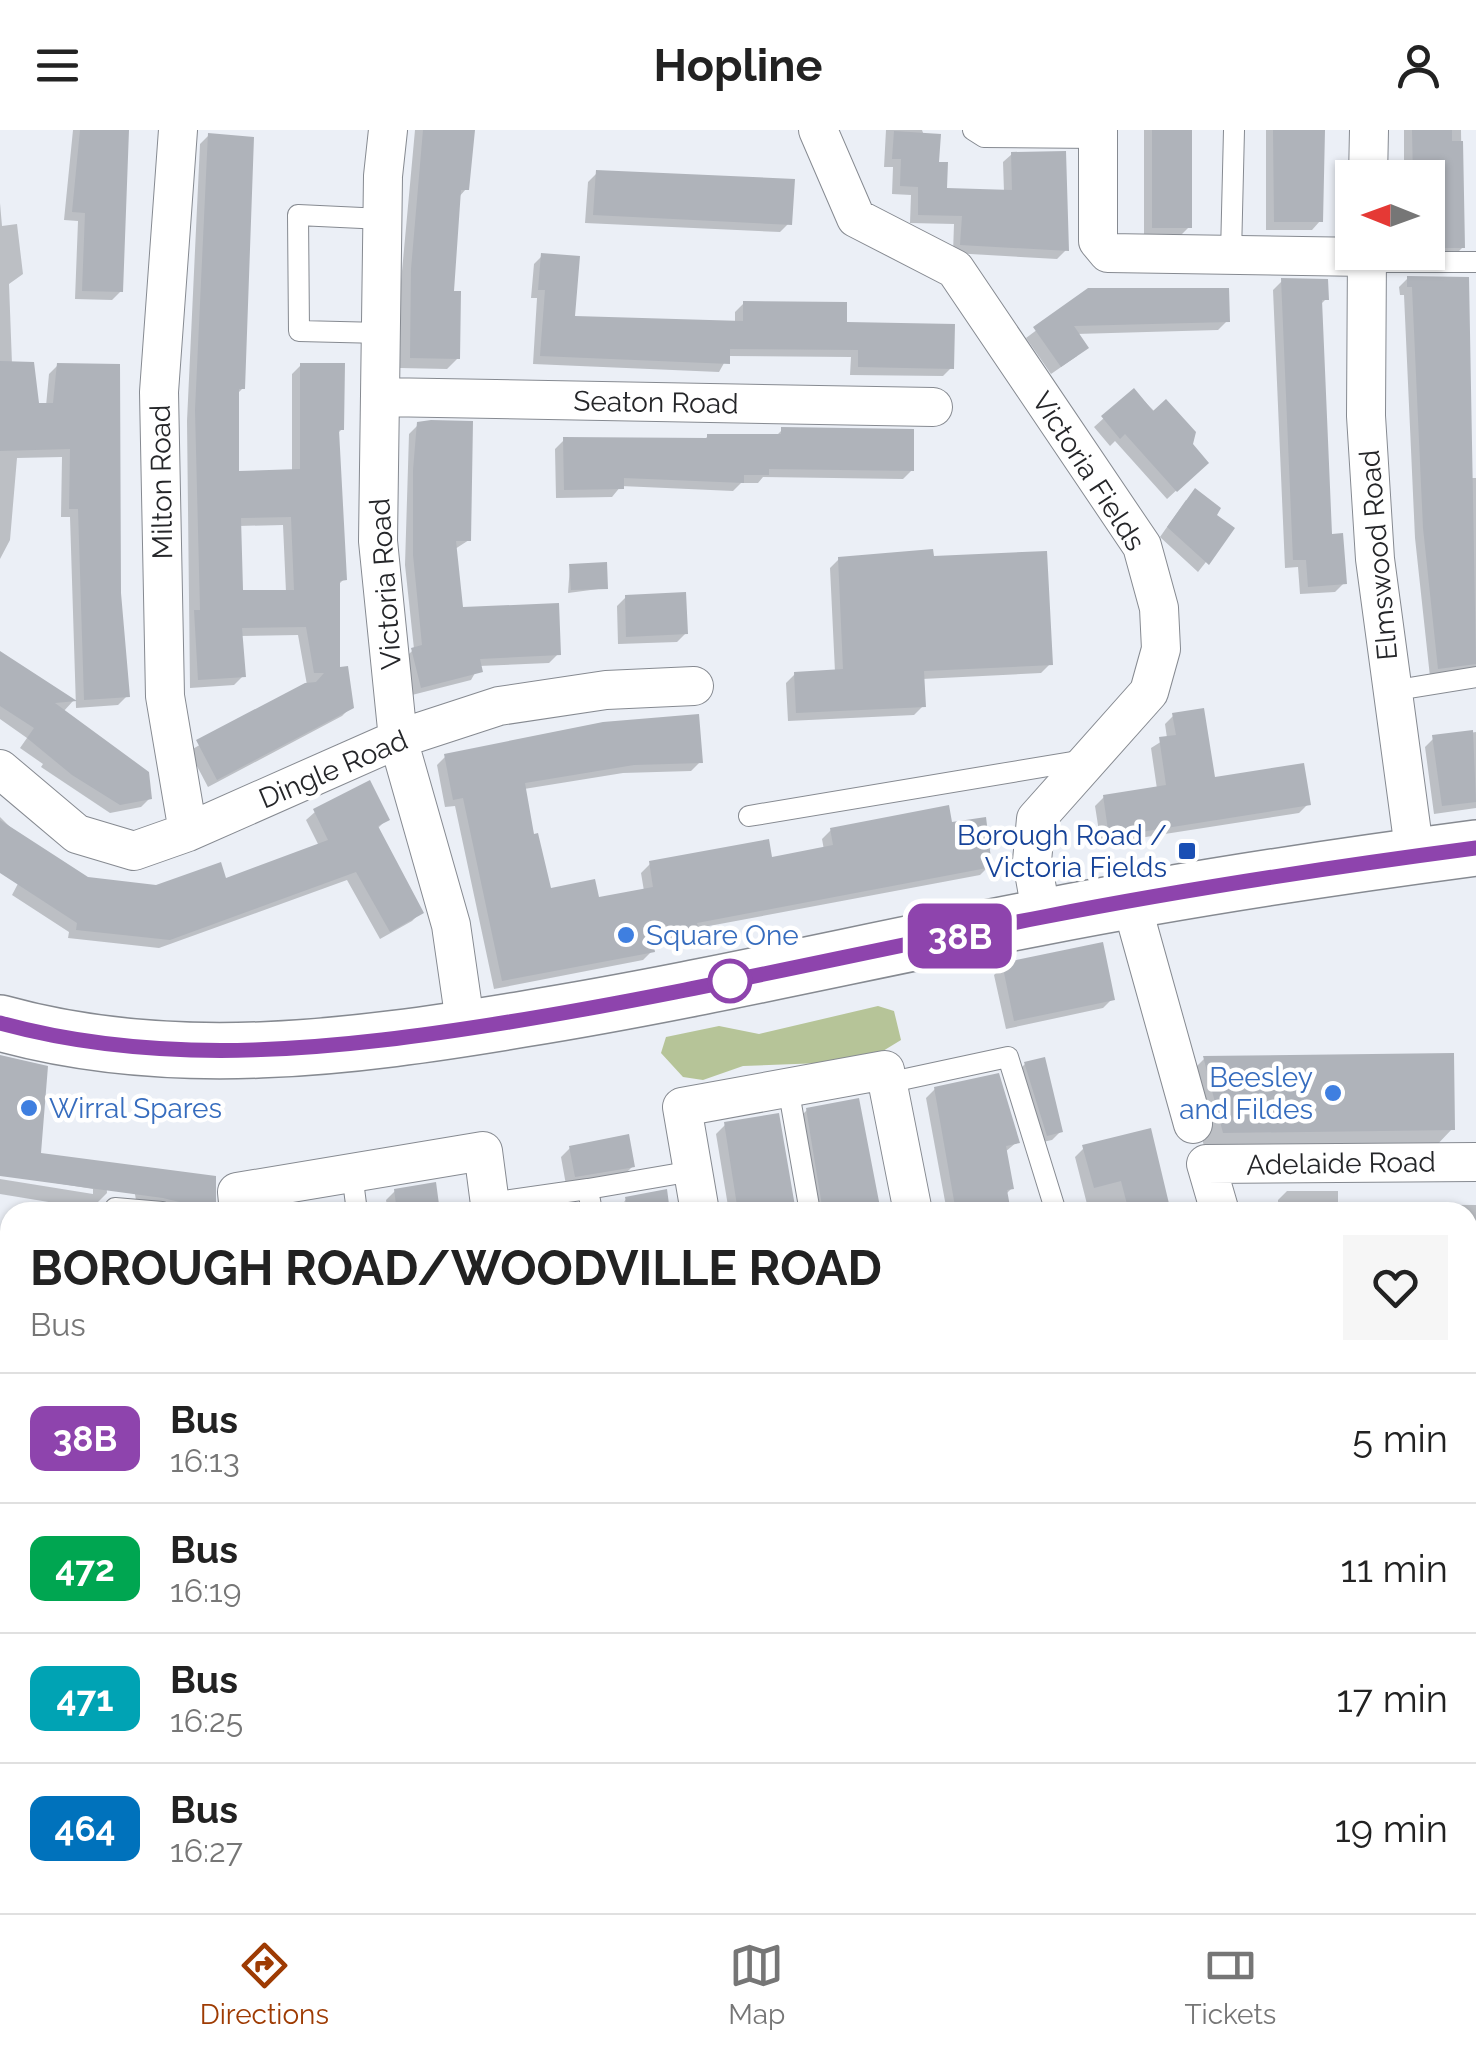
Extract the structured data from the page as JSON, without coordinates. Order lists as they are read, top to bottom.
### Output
{
  "streets": {
    "street": [
      "Seaton Road",
      "Victoria Fields",
      "Milton Road",
      "Elmswood Road",
      "Victoria Road",
      "Dingle Road",
      "Adelaide Road"
    ]
  },
  "crossings": [
    ["Seaton Road", "Victoria Road"],
    ["Milton Road", "Dingle Road"],
    ["Victoria Road", "Dingle Road"]
  ],
  "places": {
    "transit": ["Borough Road / Victoria Fields"],
    "other": ["Square One", "Beesley and Fildes", "Wirral Spares"]
  },
  "lines": ["bus line 38B"],
  "north": "left",
  "page": {
    "header": "Hopline",
    "on_map": "38B",
    "heading": ["BOROUGH ROAD/WOODVILLE ROAD", "Bus"],
    "list": [
      {
        "mark": "38B",
        "name": "Bus",
        "note": "16:13",
        "value": "5 min"
      },
      {
        "mark": "472",
        "name": "Bus",
        "note": "16:19",
        "value": "11 min"
      },
      {
        "mark": "471",
        "name": "Bus",
        "note": "16:25",
        "value": "17 min"
      },
      {
        "mark": "464",
        "name": "Bus",
        "note": "16:27",
        "value": "19 min"
      }
    ],
    "tabs": ["Directions", "Map", "Tickets"]
  }
}
